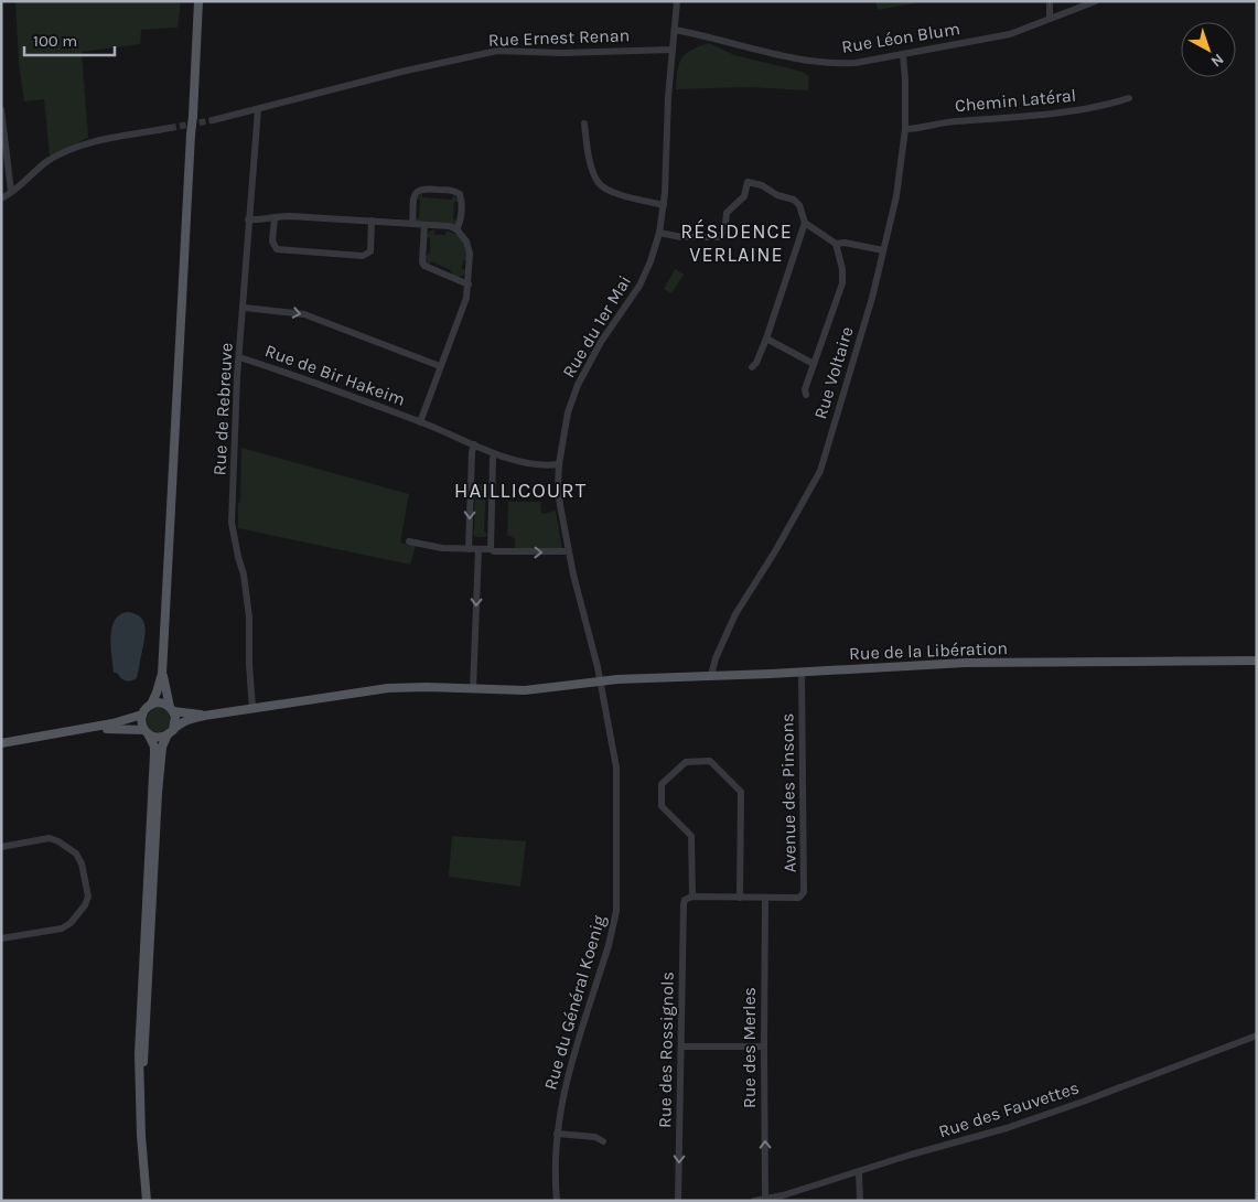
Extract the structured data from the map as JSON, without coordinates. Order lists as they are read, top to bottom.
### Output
{
  "streets": {
    "main road": ["Rue de la Libération"],
    "street": [
      "Rue Ernest Renan",
      "Rue Léon Blum",
      "Chemin Latéral",
      "Rue du 1er Mai",
      "Rue Voltaire",
      "Rue de Bir Hakeim",
      "Rue de Rebreuve",
      "Avenue des Pinsons",
      "Rue du Général Koenig",
      "Rue des Merles",
      "Rue des Rossignols",
      "Rue des Fauvettes"
    ]
  },
  "crossings": [
    ["Rue Ernest Renan", "Rue du 1er Mai"],
    ["Rue Ernest Renan", "Rue de Rebreuve"],
    ["Rue Léon Blum", "Rue du 1er Mai"],
    ["Rue Léon Blum", "Rue Voltaire"],
    ["Chemin Latéral", "Rue Voltaire"],
    ["Rue du 1er Mai", "Rue de Bir Hakeim"],
    ["Rue du 1er Mai", "Rue de la Libération"],
    ["Rue du 1er Mai", "Rue du Général Koenig"],
    ["Rue Voltaire", "Rue de la Libération"],
    ["Rue de Bir Hakeim", "Rue de Rebreuve"],
    ["Rue de Rebreuve", "Rue de la Libération"],
    ["Rue de la Libération", "Avenue des Pinsons"],
    ["Rue de la Libération", "Rue du Général Koenig"],
    ["Avenue des Pinsons", "Rue des Merles"],
    ["Avenue des Pinsons", "Rue des Rossignols"],
    ["Rue des Merles", "Rue des Fauvettes"]
  ],
  "one_way": ["Rue des Merles"],
  "districts": ["RÉSIDENCE VERLAINE", "HAILLICOURT"],
  "scale_bar": "100 m",
  "north": "bottom right"
}
